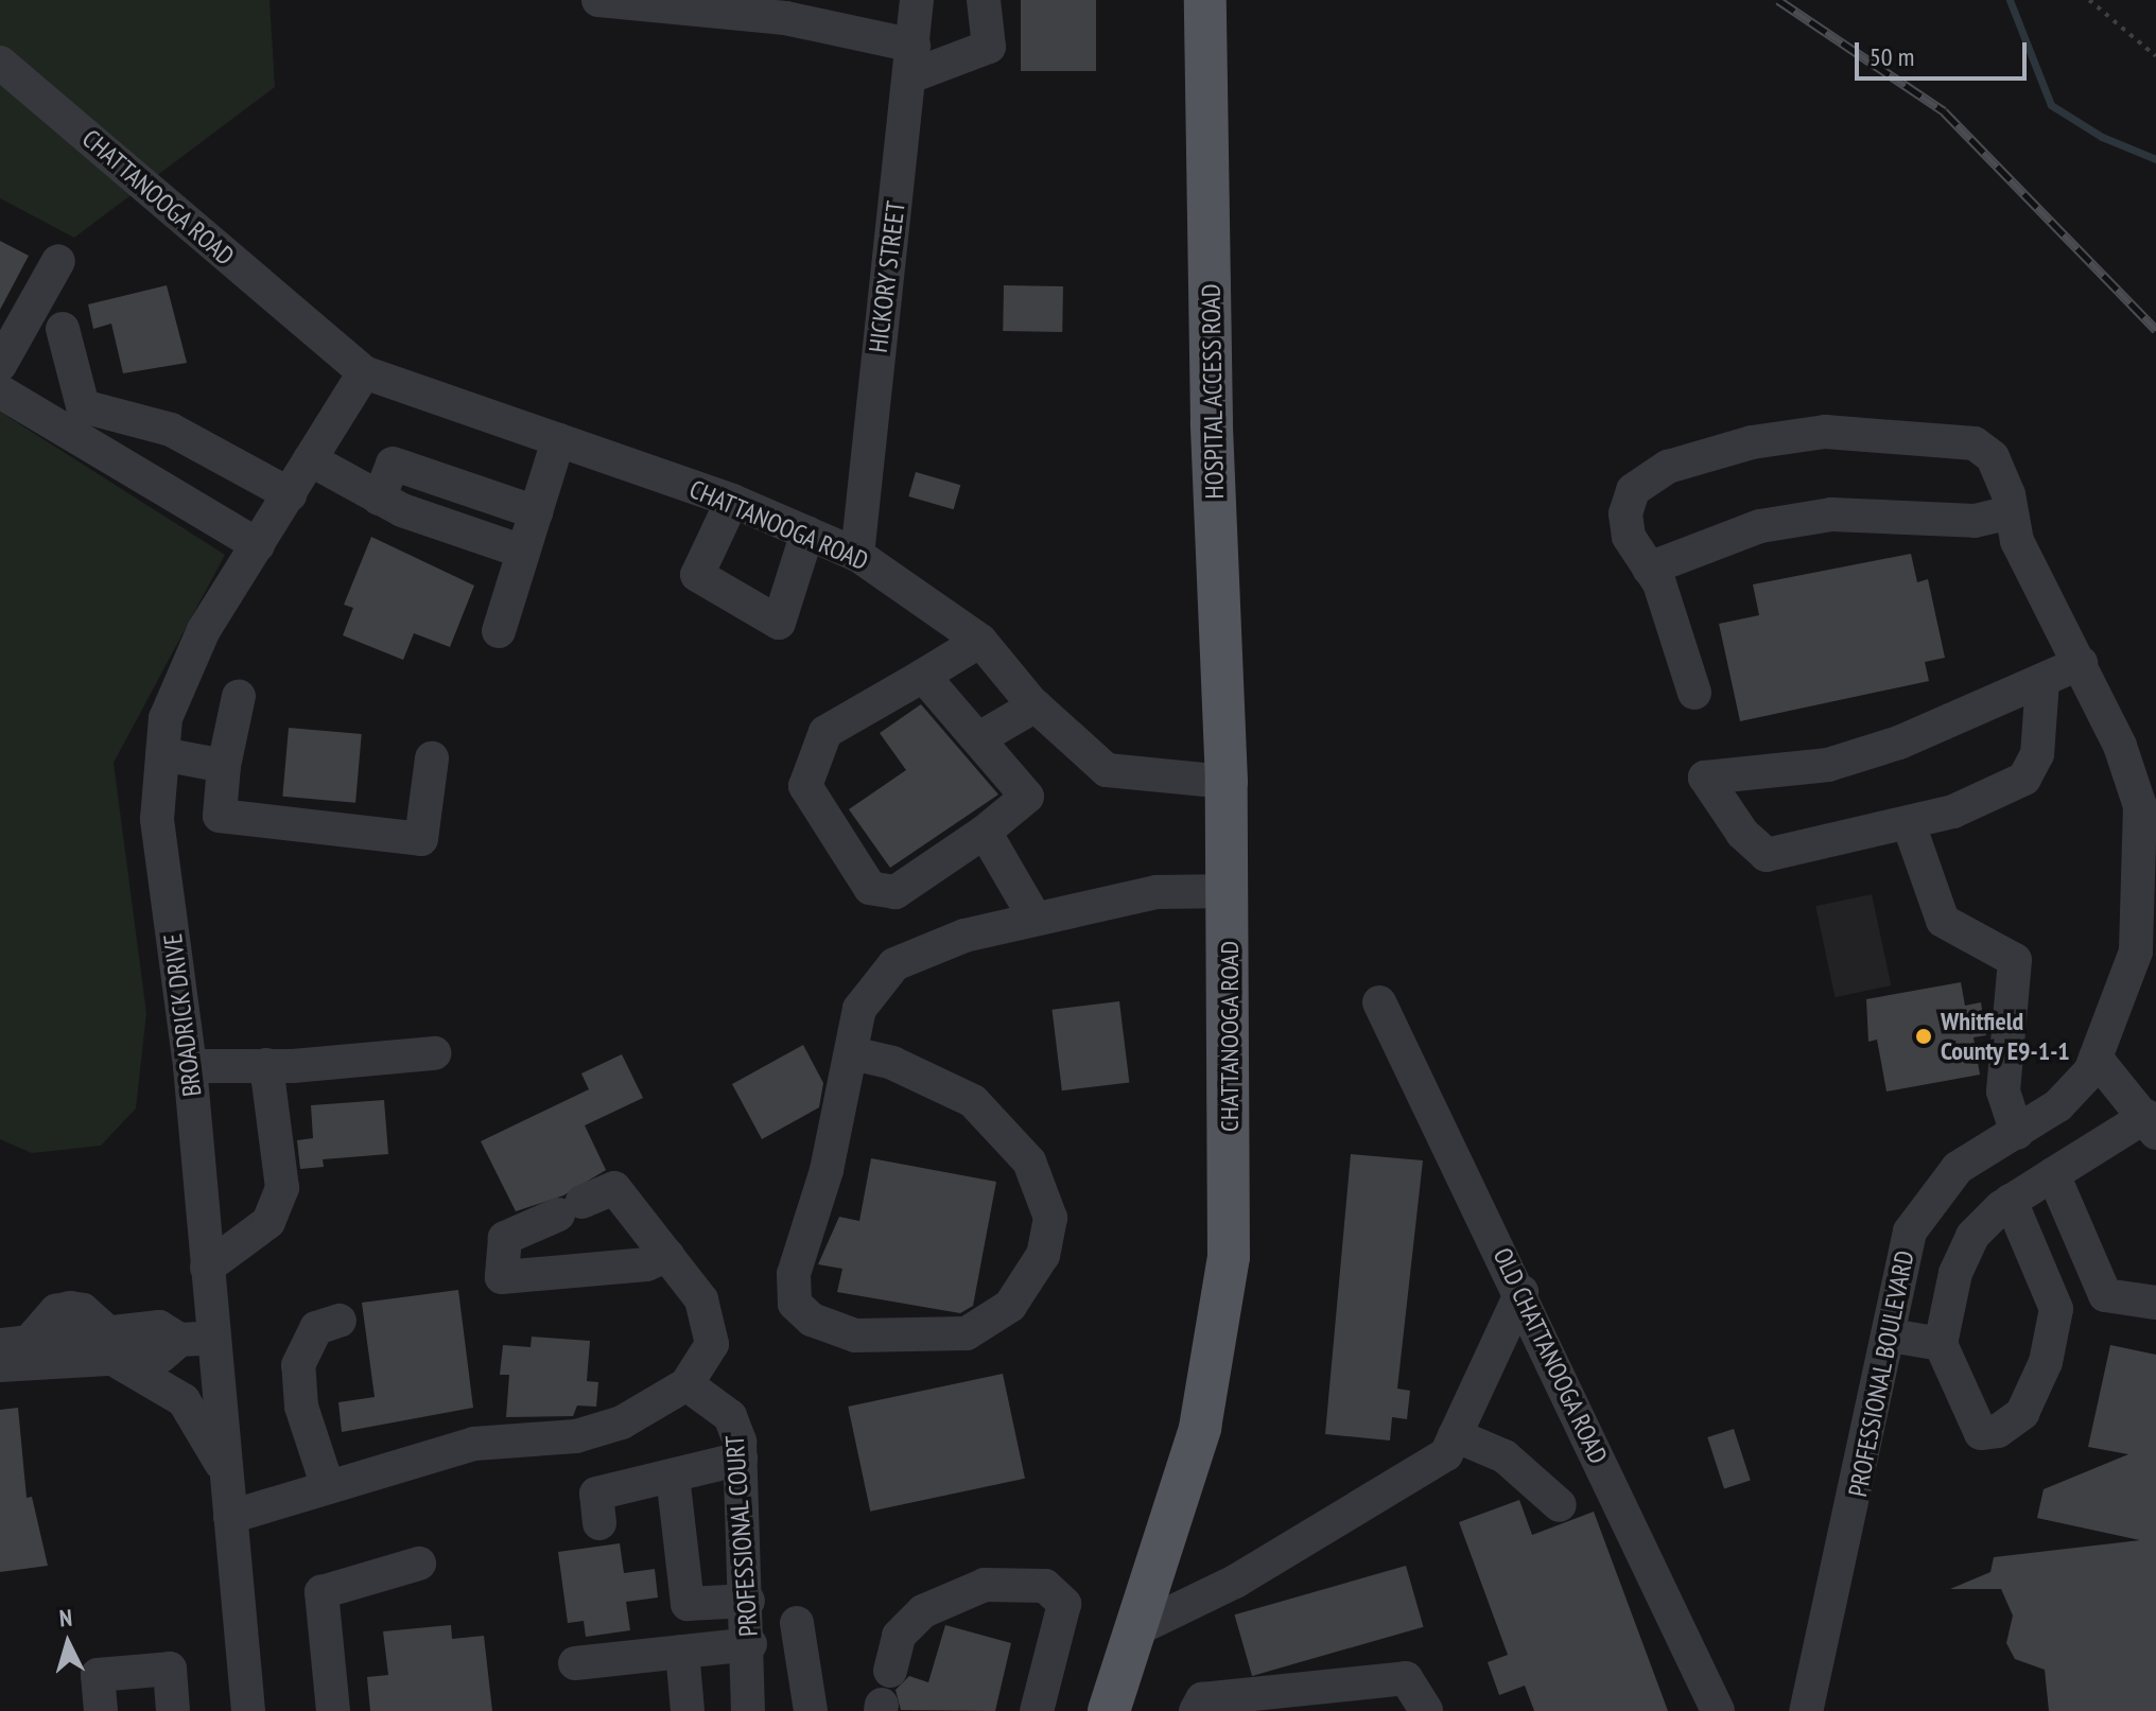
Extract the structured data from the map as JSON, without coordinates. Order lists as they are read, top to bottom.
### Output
{
  "streets": {
    "main road": ["CHATTANOOGA ROAD", "HOSPITAL ACCESS ROAD"],
    "street": [
      "HICKORY STREET",
      "BROADRICK DRIVE",
      "OLD CHATTANOOGA ROAD",
      "PROFESSIONAL BOULEVARD",
      "PROFESSIONAL COURT"
    ]
  },
  "crossings": [
    ["CHATTANOOGA ROAD", "HICKORY STREET"],
    ["CHATTANOOGA ROAD", "HOSPITAL ACCESS ROAD"],
    ["CHATTANOOGA ROAD", "BROADRICK DRIVE"]
  ],
  "places": ["Whitfield County E9-1-1"],
  "scale_bar": "50 m",
  "north": "top"
}
